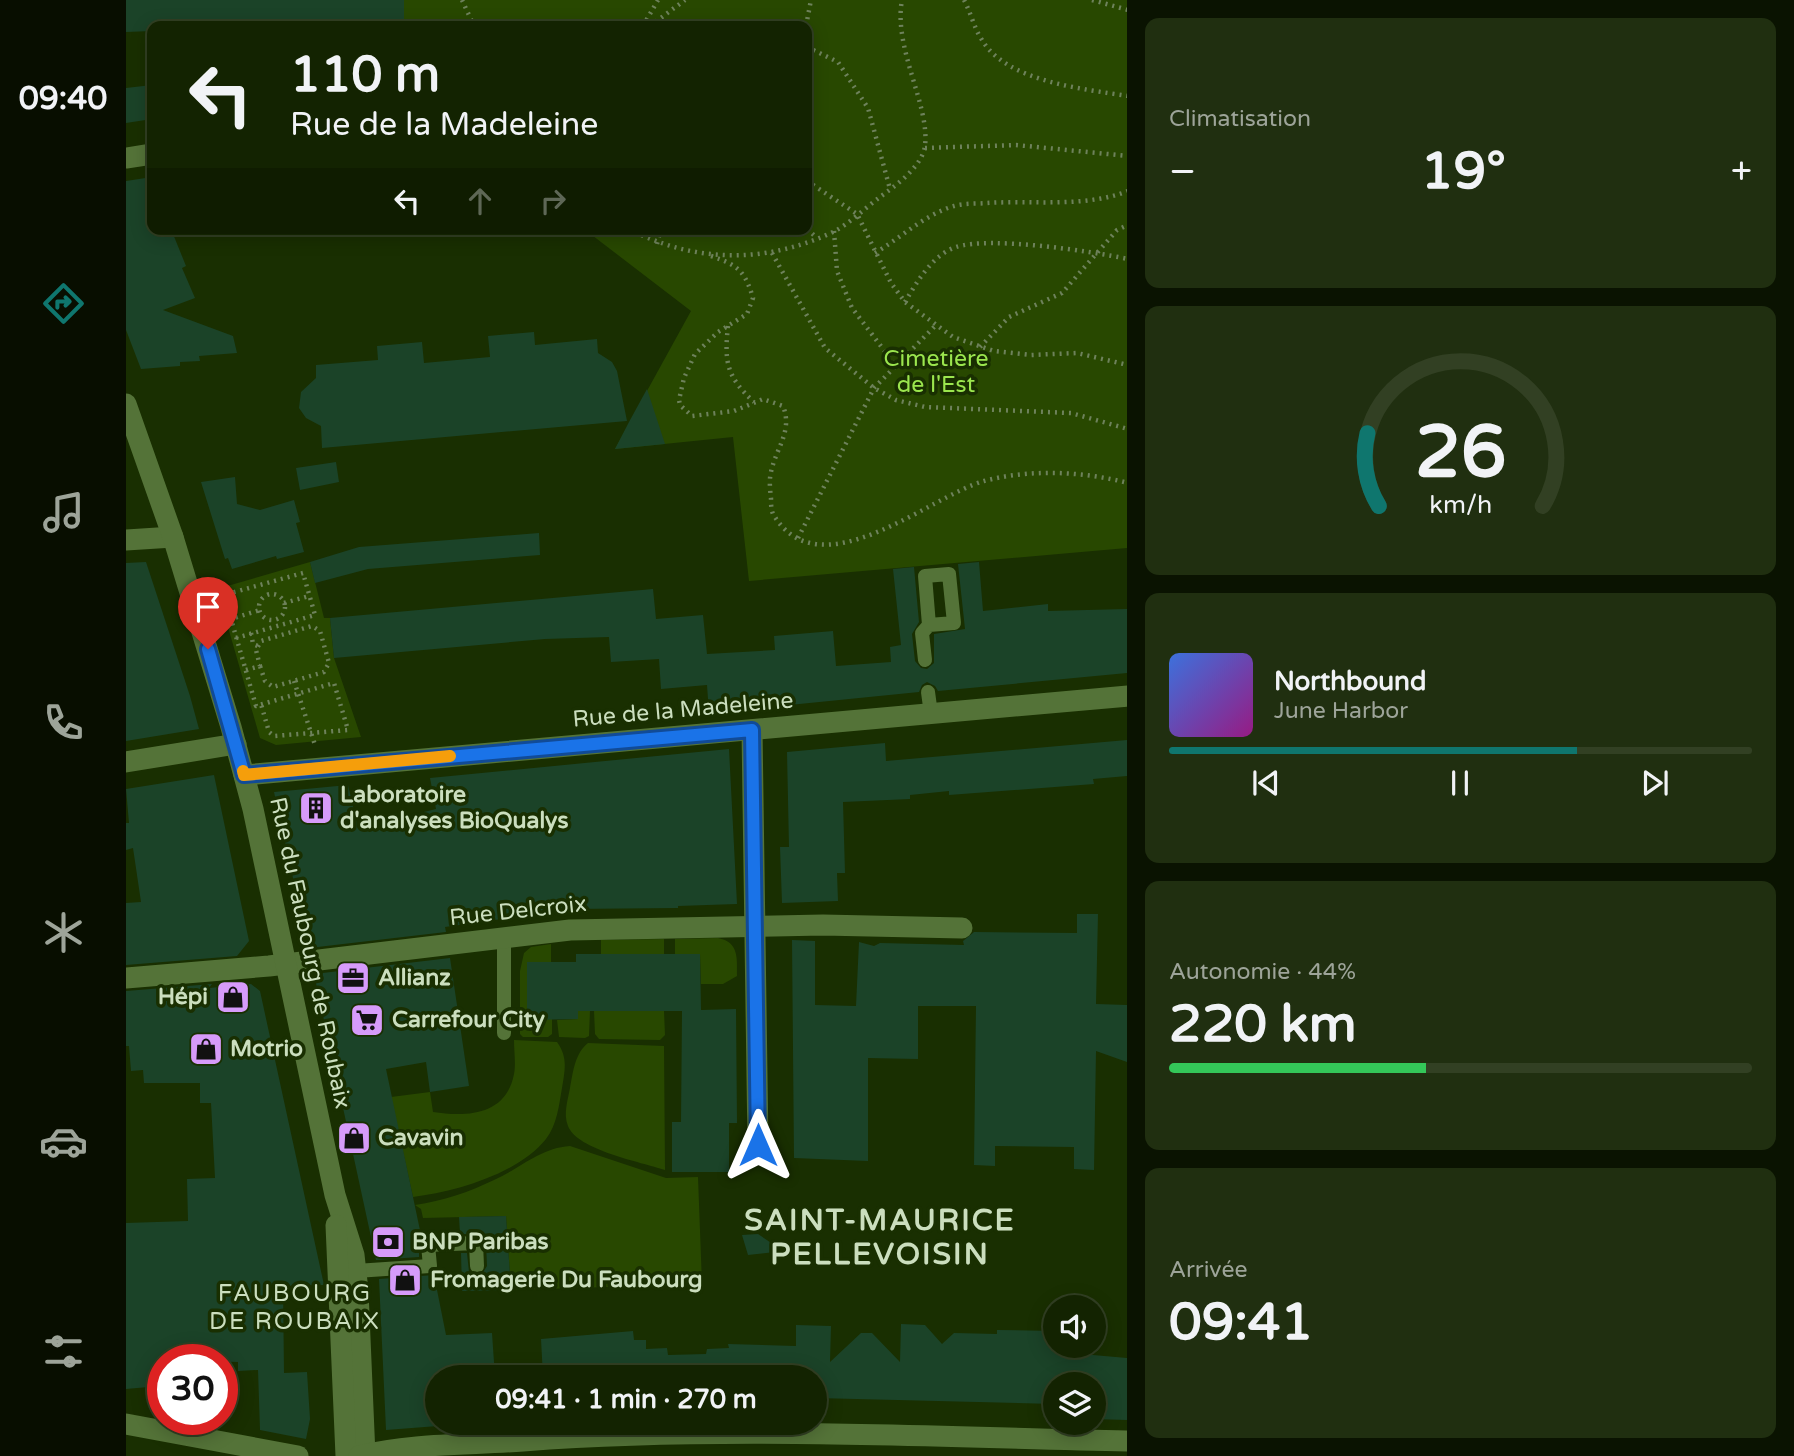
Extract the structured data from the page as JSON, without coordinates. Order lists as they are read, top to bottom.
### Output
{
  "streets": {
    "street": ["Rue de la Madeleine", "Rue Delcroix", "Rue du Faubourg de Roubaix"]
  },
  "crossings": [
    ["Rue de la Madeleine", "Rue du Faubourg de Roubaix"],
    ["Rue Delcroix", "Rue du Faubourg de Roubaix"]
  ],
  "districts": ["SAINT-MAURICE PELLEVOISIN", "FAUBOURG DE ROUBAIX"],
  "parks": ["Cimetière de l'Est"],
  "places": {
    "building": ["Laboratoire d'analyses BioQualys"],
    "office": ["Allianz"],
    "shop": [
      "Hépi",
      "Motrio",
      "Cavavin",
      "Fromagerie Du Faubourg"
    ],
    "supermarket": ["Carrefour City"],
    "bank": ["BNP Paribas"]
  },
  "page": {
    "tabs": "09:40",
    "tile": [
      "Climatisation",
      ["Autonomie · 44%", "220 km"],
      ["Arrivée", "09:41"]
    ],
    "turn": ["110 m", "Rue de la Madeleine"],
    "heat": ["−", "19°", "+"],
    "song": ["Northbound", "June Harbor"],
    "limit": "30",
    "trip": "09:41 · 1 min · 270 m",
    "gauge": ["26", "km/h"]
  }
}
